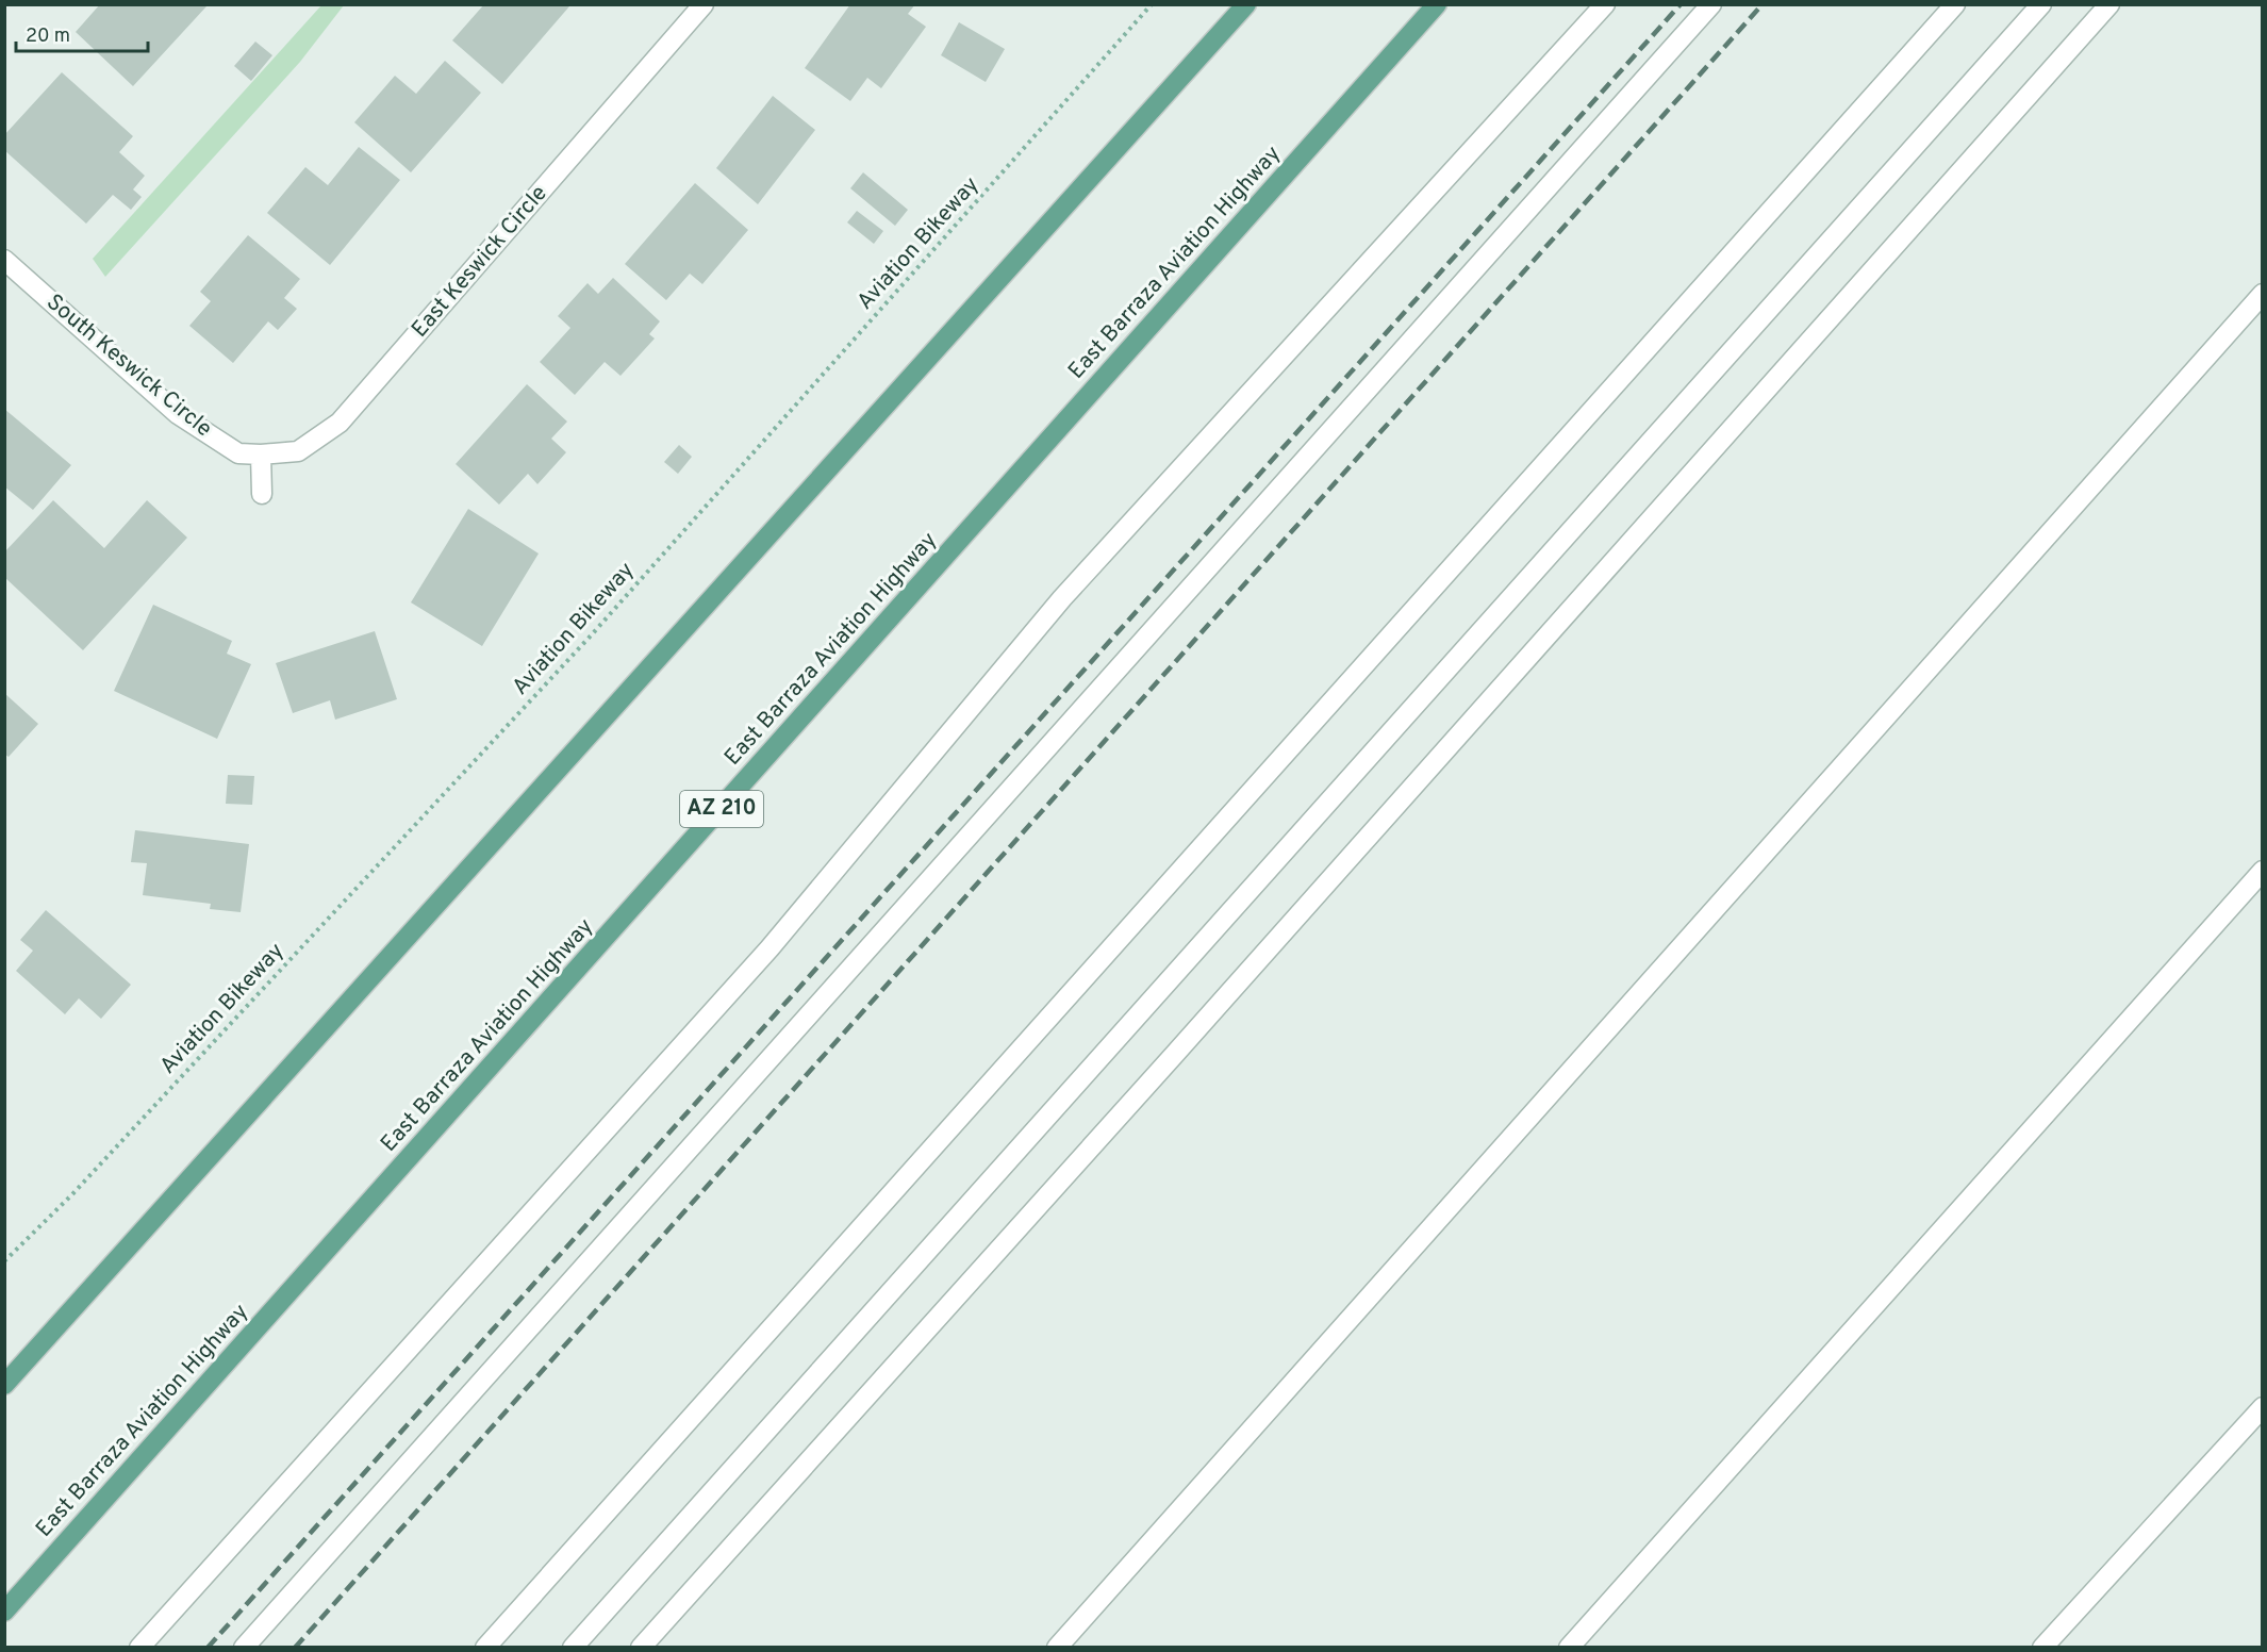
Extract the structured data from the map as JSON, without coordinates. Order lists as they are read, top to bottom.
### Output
{
  "streets": {
    "main road": ["East Barraza Aviation Highway", "AZ 210"],
    "street": ["East Keswick Circle", "South Keswick Circle"],
    "path": ["Aviation Bikeway"]
  },
  "crossings": [
    ["East Keswick Circle", "South Keswick Circle"]
  ],
  "scale_bar": "20 m"
}
